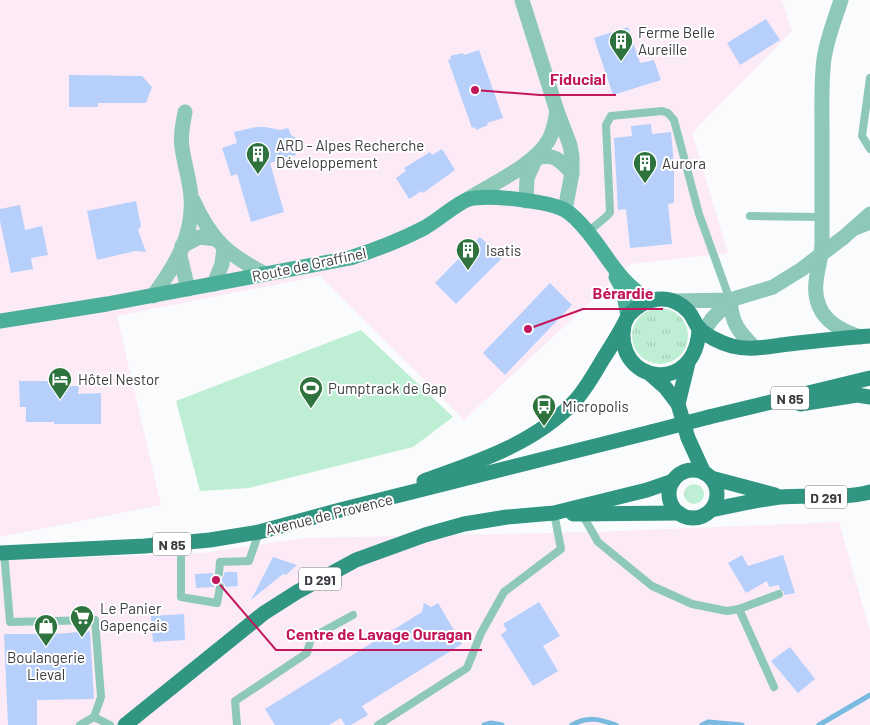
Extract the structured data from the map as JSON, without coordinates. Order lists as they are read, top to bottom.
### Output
{
  "streets": {
    "main road": ["N 85", "D 291", "Avenue de Provence"],
    "street": ["Route de Graffinel"]
  },
  "crossings": [
    ["N 85", "Avenue de Provence"]
  ],
  "places": {
    "building": [
      "Ferme Belle Aureille",
      "ARD - Alpes Recherche Développement",
      "Aurora",
      "Isatis"
    ],
    "other": ["Fiducial", "Bérardie", "Centre de Lavage Ouragan"],
    "hotel": ["Hôtel Nestor"],
    "sports": ["Pumptrack de Gap"],
    "bus stop": ["Micropolis"],
    "supermarket": ["Le Panier Gapençais"],
    "shop": ["Boulangerie Lieval"]
  }
}
